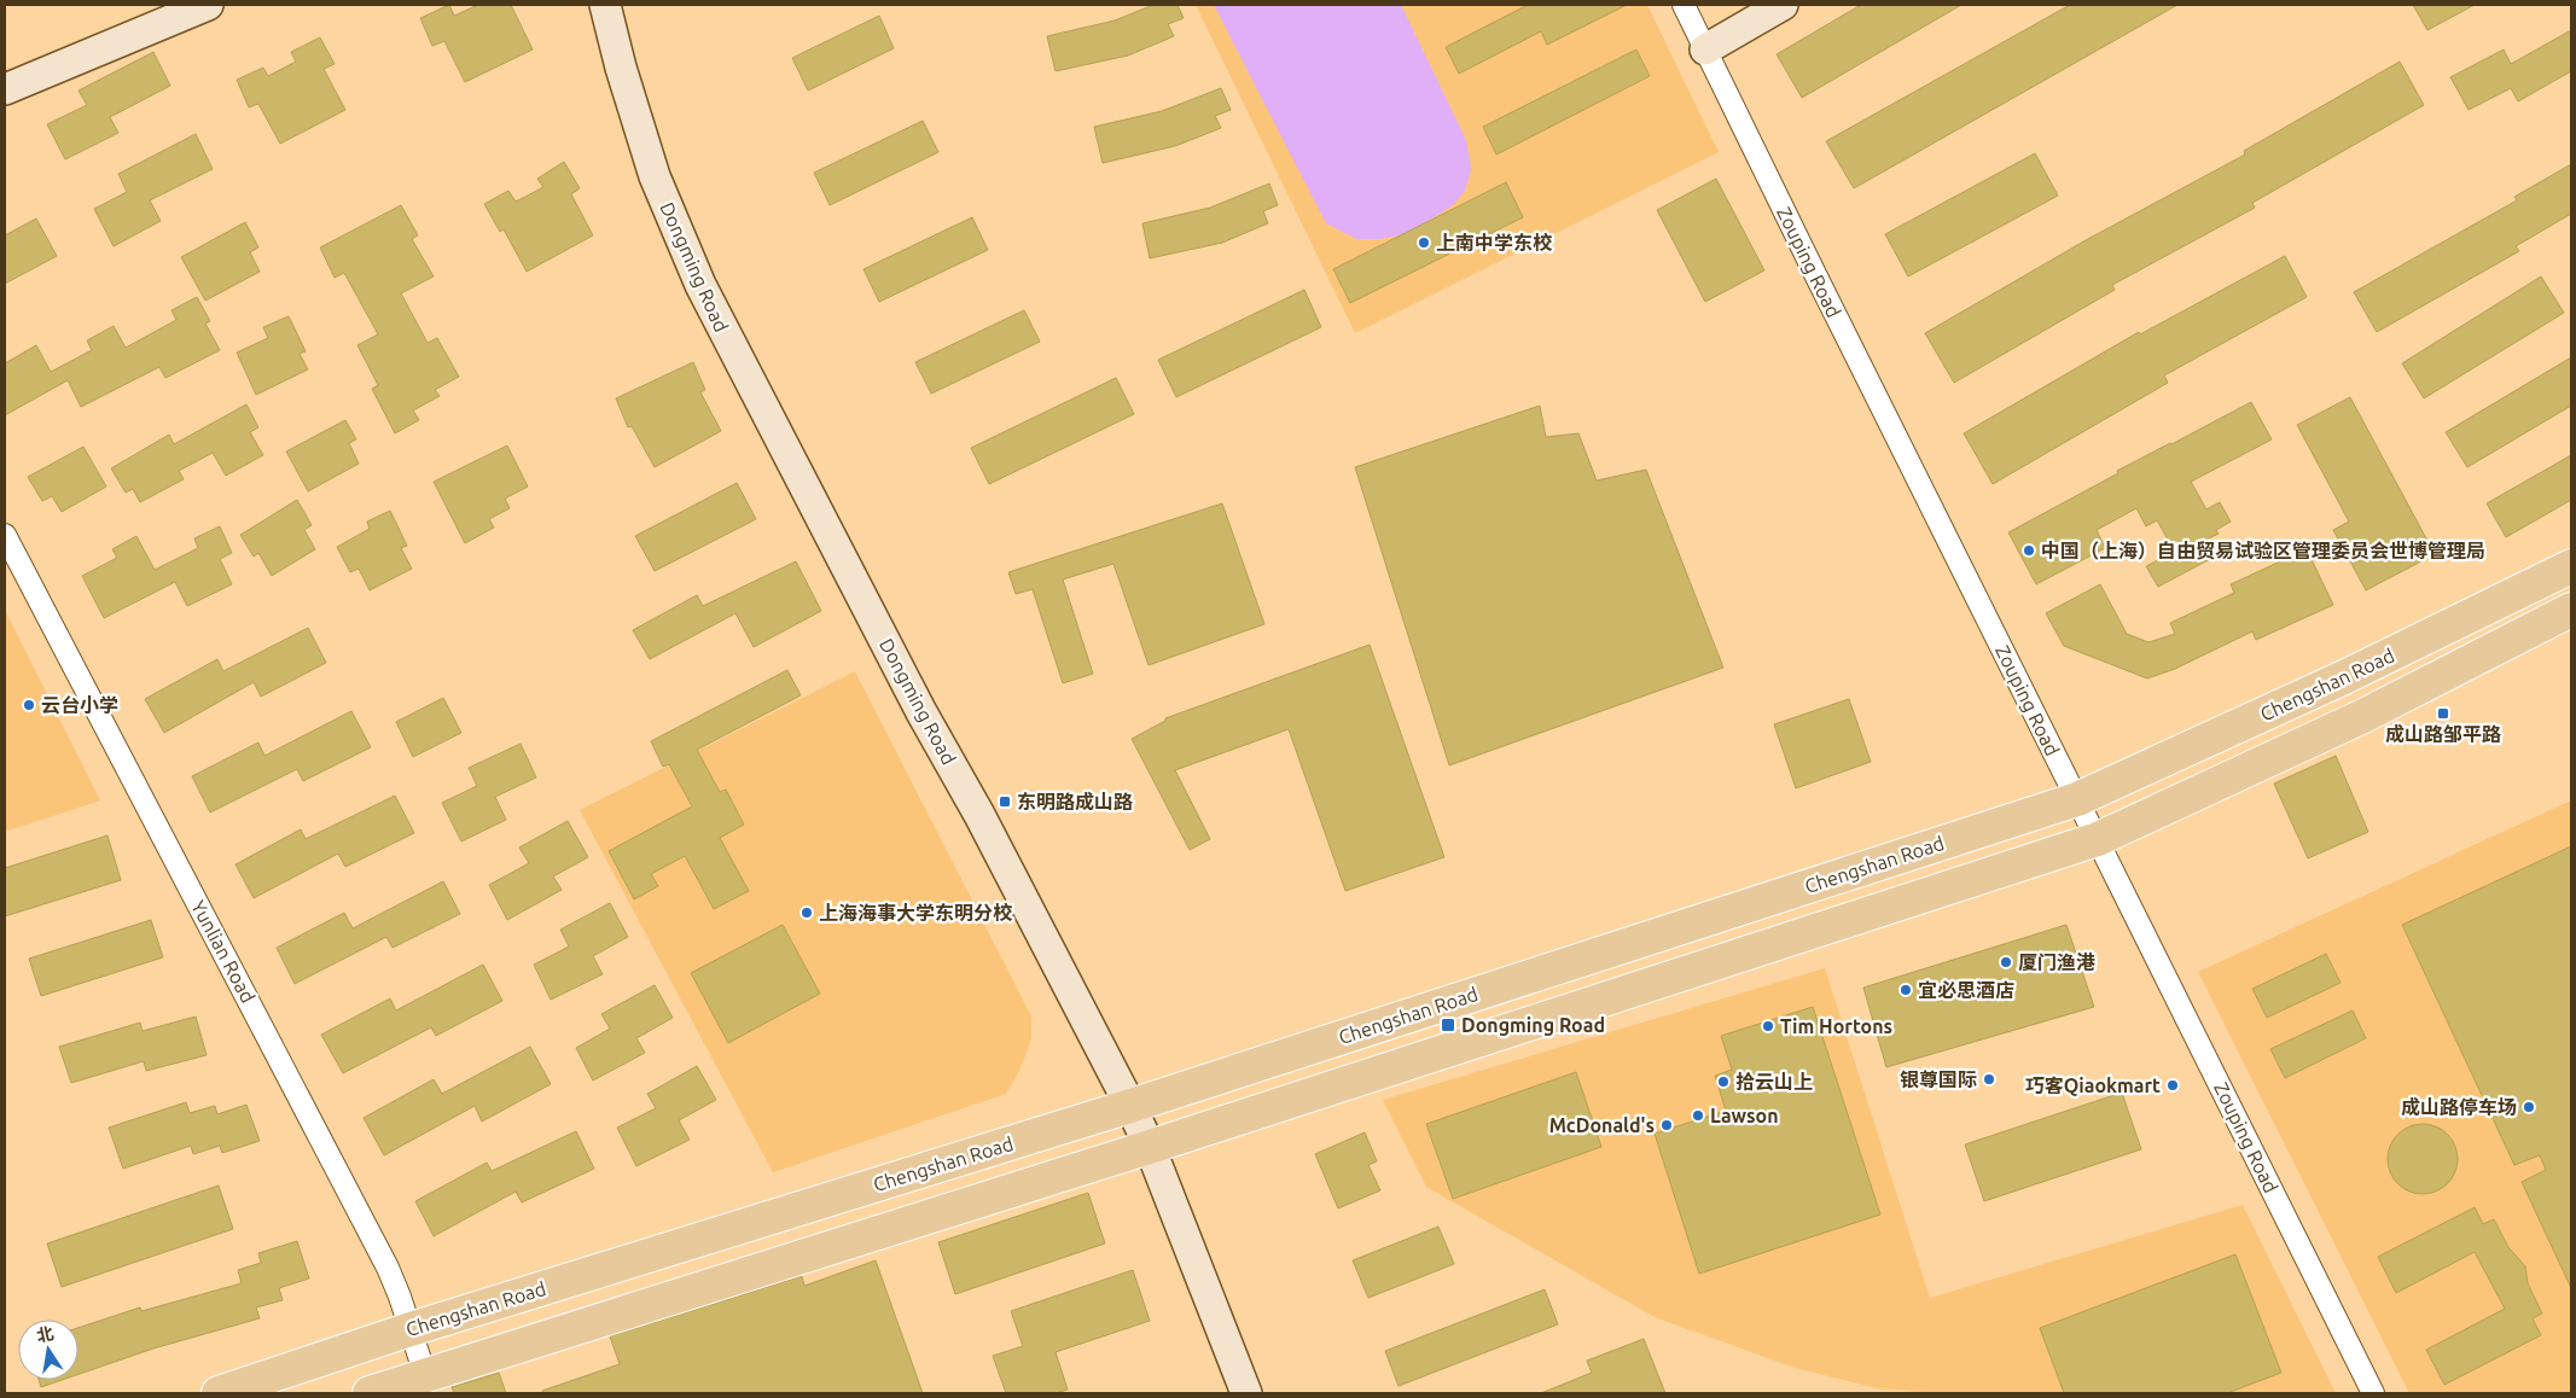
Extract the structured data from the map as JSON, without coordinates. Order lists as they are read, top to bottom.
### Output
{
  "streets": {
    "main road": ["Dongming Road", "Chengshan Road"],
    "street": ["Zouping Road", "Yunlian Road"]
  },
  "crossings": [
    ["Zouping Road", "Chengshan Road"],
    ["Dongming Road", "Chengshan Road"],
    ["Chengshan Road", "Yunlian Road"]
  ],
  "places": {
    "other": [
      "上南中学东校",
      "中国（上海）自由贸易试验区管理委员会世博管理局",
      "云台小学",
      "上海海事大学东明分校",
      "厦门渔港",
      "宜必思酒店",
      "Tim Hortons",
      "银尊国际",
      "拾云山上",
      "巧客Qiaokmart",
      "成山路停车场",
      "Lawson",
      "McDonald's"
    ],
    "transit": ["成山路邹平路", "东明路成山路", "Dongming Road"]
  },
  "north": "top"
}
